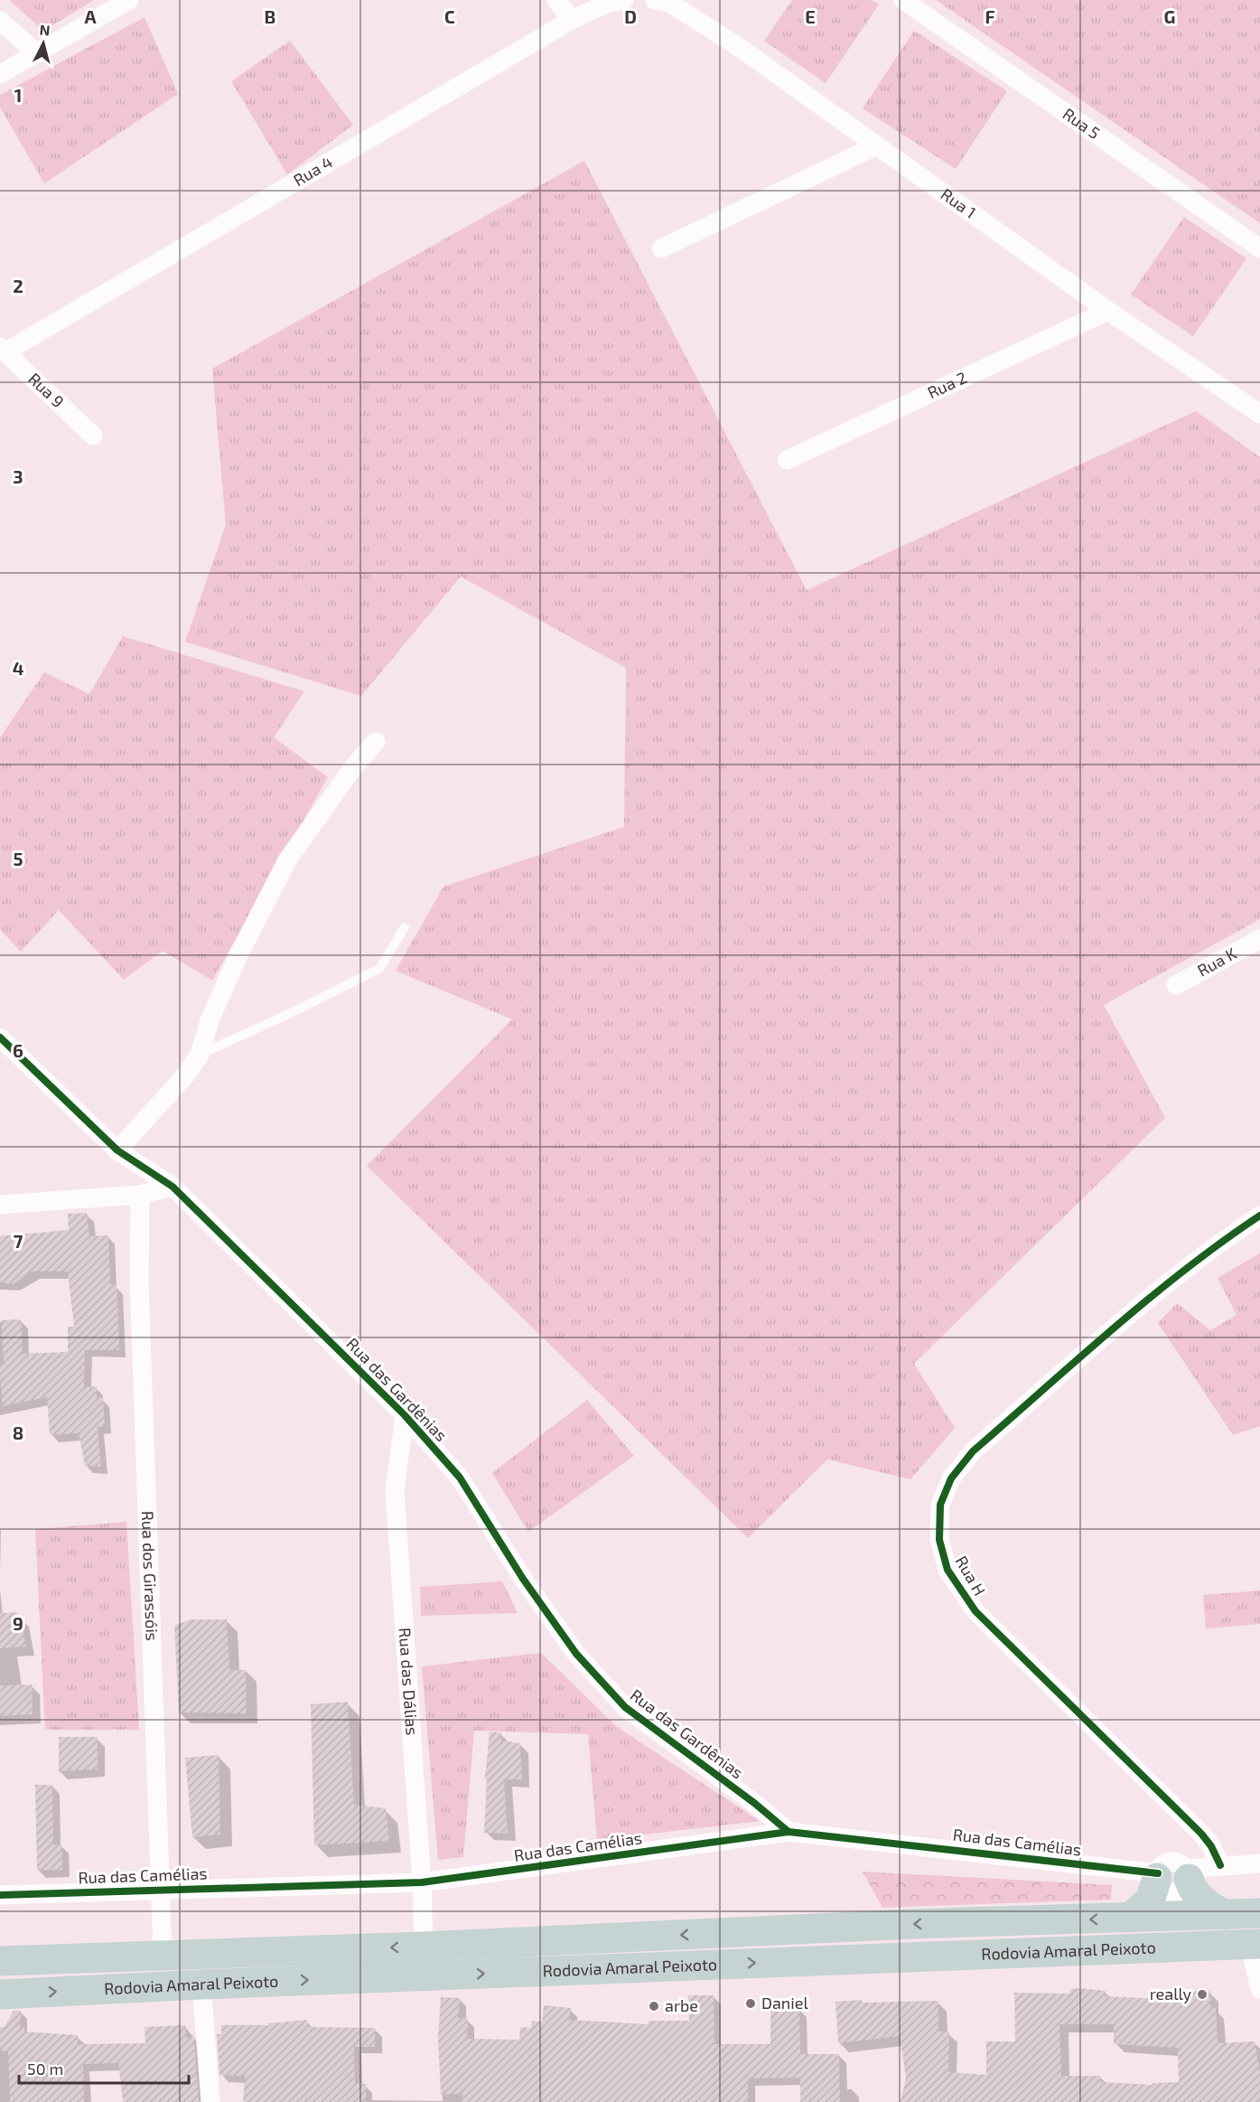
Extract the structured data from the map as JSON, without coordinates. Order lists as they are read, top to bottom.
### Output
{
  "streets": {
    "highway": ["Rodovia Amaral Peixoto"],
    "street": [
      "Rua 5",
      "Rua 4",
      "Rua 1",
      "Rua 2",
      "Rua 9",
      "Rua K",
      "Rua das Gardênias",
      "Rua dos Girassóis",
      "Rua H",
      "Rua das Dálias",
      "Rua das Camélias"
    ]
  },
  "crossings": [
    ["Rua 4", "Rua 9"],
    ["Rua 1", "Rua 2"],
    ["Rua das Gardênias", "Rua das Dálias"],
    ["Rua das Gardênias", "Rua das Camélias"],
    ["Rua dos Girassóis", "Rua das Camélias"],
    ["Rua dos Girassóis", "Rodovia Amaral Peixoto"],
    ["Rua das Dálias", "Rua das Camélias"],
    ["Rua das Dálias", "Rodovia Amaral Peixoto"]
  ],
  "places": ["really", "Daniel", "arbe"],
  "scale_bar": "50 m",
  "north": "top",
  "grid": {
    "columns": [
      "A",
      "B",
      "C",
      "D",
      "E",
      "F",
      "G"
    ],
    "rows": [
      "1",
      "2",
      "3",
      "4",
      "5",
      "6",
      "7",
      "8",
      "9"
    ]
  }
}
